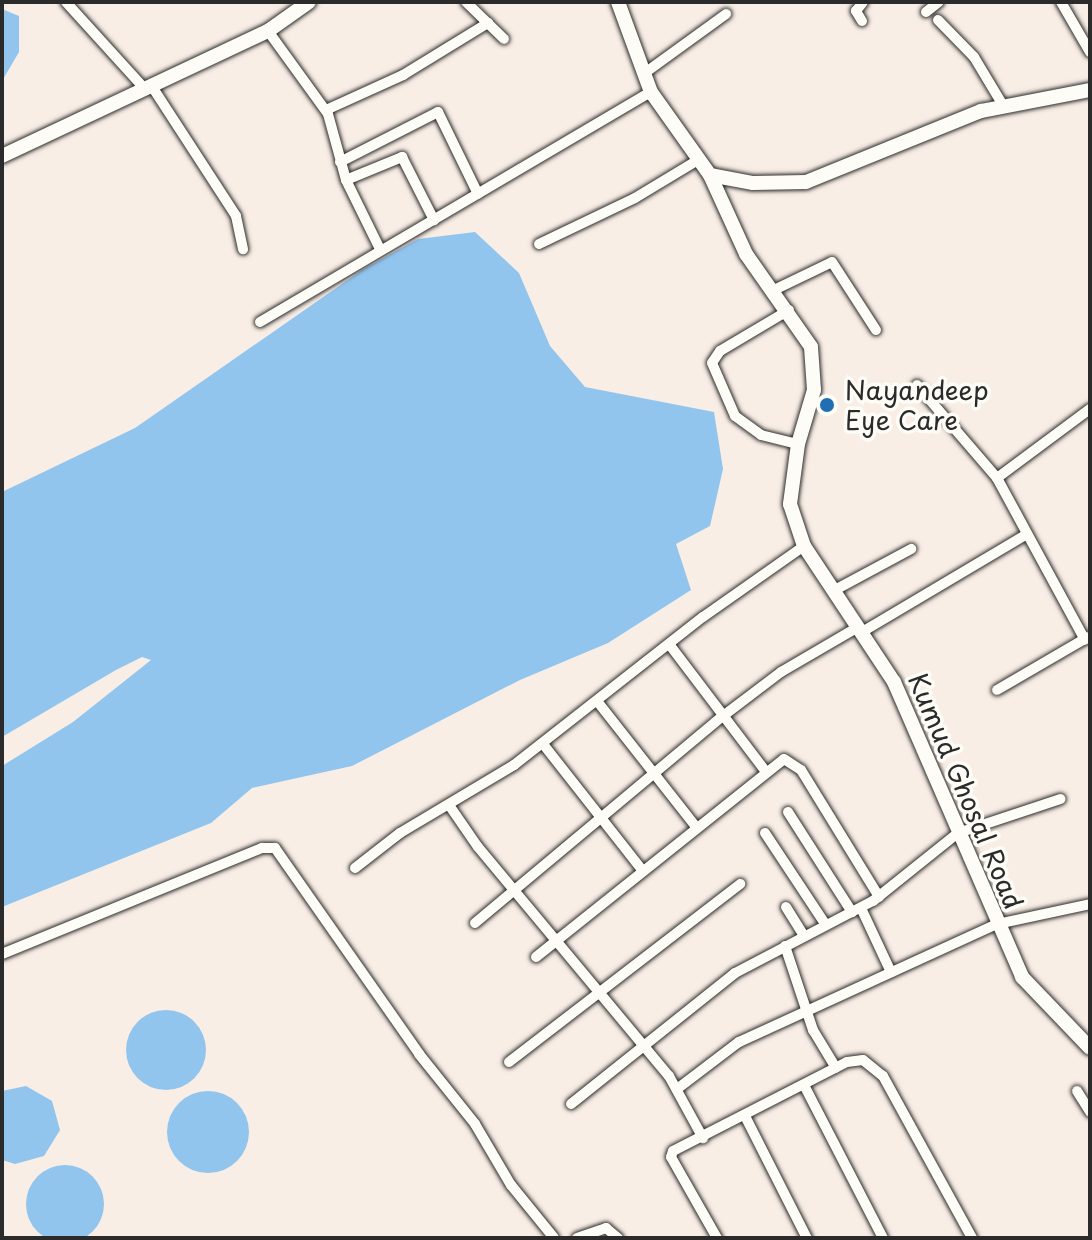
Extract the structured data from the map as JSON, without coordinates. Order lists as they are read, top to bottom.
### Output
{
  "streets": {
    "street": ["Kumud Ghosal Road"]
  },
  "places": ["Nayandeep Eye Care"]
}
